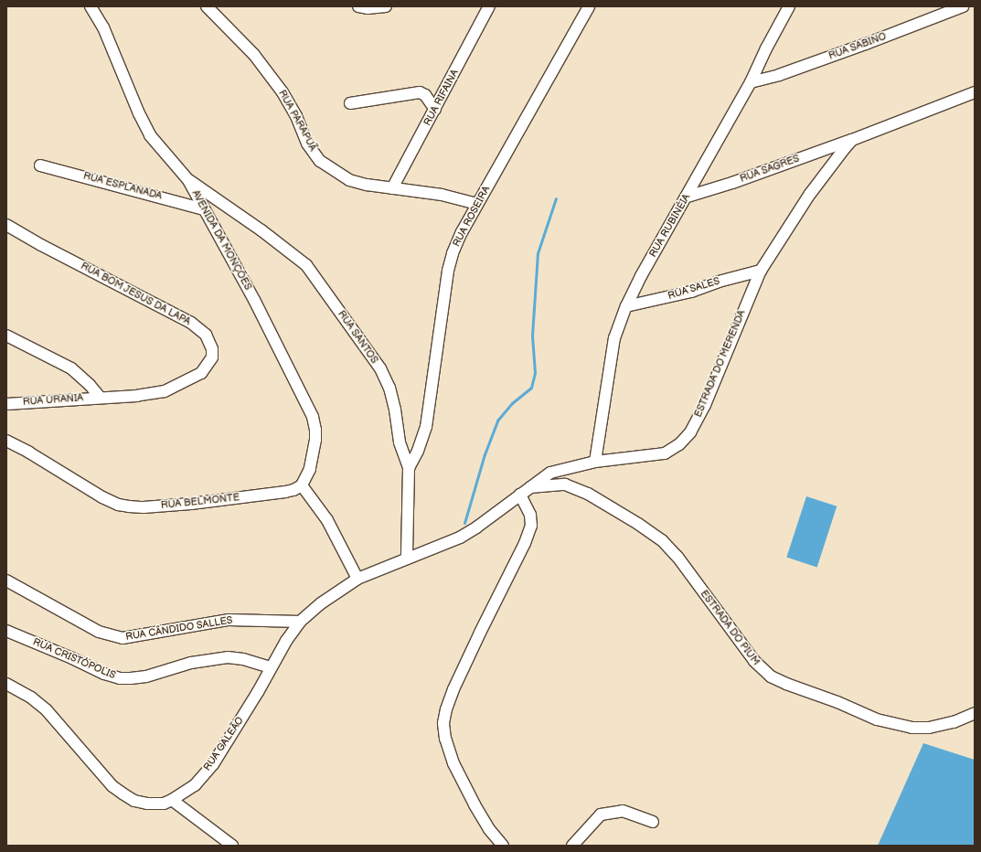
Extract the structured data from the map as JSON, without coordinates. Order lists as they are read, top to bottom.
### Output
{
  "streets": {
    "street": [
      "RUA SABINO",
      "RUA RIFAINA",
      "RUA PARAPUÃ",
      "RUA SAGRES",
      "RUA ESPLANADA",
      "RUA ROSEIRA",
      "RUA RUBINÉIA",
      "AVENIDA DA MONÇÕES",
      "RUA SALES",
      "RUA BOM JESUS DA LAPA",
      "RUA SANTOS",
      "ESTRADA DO MERENDA",
      "RUA URANIA",
      "RUA BELMONTE",
      "ESTRADA DO PIUM",
      "RUA CÂNDIDO SALLES",
      "RUA CRISTÓPOLIS",
      "RUA GALEÃO"
    ]
  },
  "crossings": [
    ["RUA SABINO", "RUA RUBINÉIA"],
    ["RUA RIFAINA", "RUA PARAPUÃ"],
    ["RUA PARAPUÃ", "RUA ROSEIRA"],
    ["RUA SAGRES", "RUA RUBINÉIA"],
    ["RUA SAGRES", "ESTRADA DO MERENDA"],
    ["RUA ESPLANADA", "AVENIDA DA MONÇÕES"],
    ["RUA ROSEIRA", "RUA SANTOS"],
    ["RUA RUBINÉIA", "RUA SALES"],
    ["RUA RUBINÉIA", "ESTRADA DO MERENDA"],
    ["AVENIDA DA MONÇÕES", "RUA SANTOS"],
    ["AVENIDA DA MONÇÕES", "RUA BELMONTE"],
    ["RUA SALES", "ESTRADA DO MERENDA"],
    ["RUA BOM JESUS DA LAPA", "RUA URANIA"],
    ["RUA SANTOS", "ESTRADA DO MERENDA"],
    ["RUA SANTOS", "RUA GALEÃO"],
    ["ESTRADA DO MERENDA", "ESTRADA DO PIUM"],
    ["ESTRADA DO MERENDA", "RUA GALEÃO"],
    ["RUA CÂNDIDO SALLES", "RUA GALEÃO"],
    ["RUA CRISTÓPOLIS", "RUA GALEÃO"]
  ]
}
